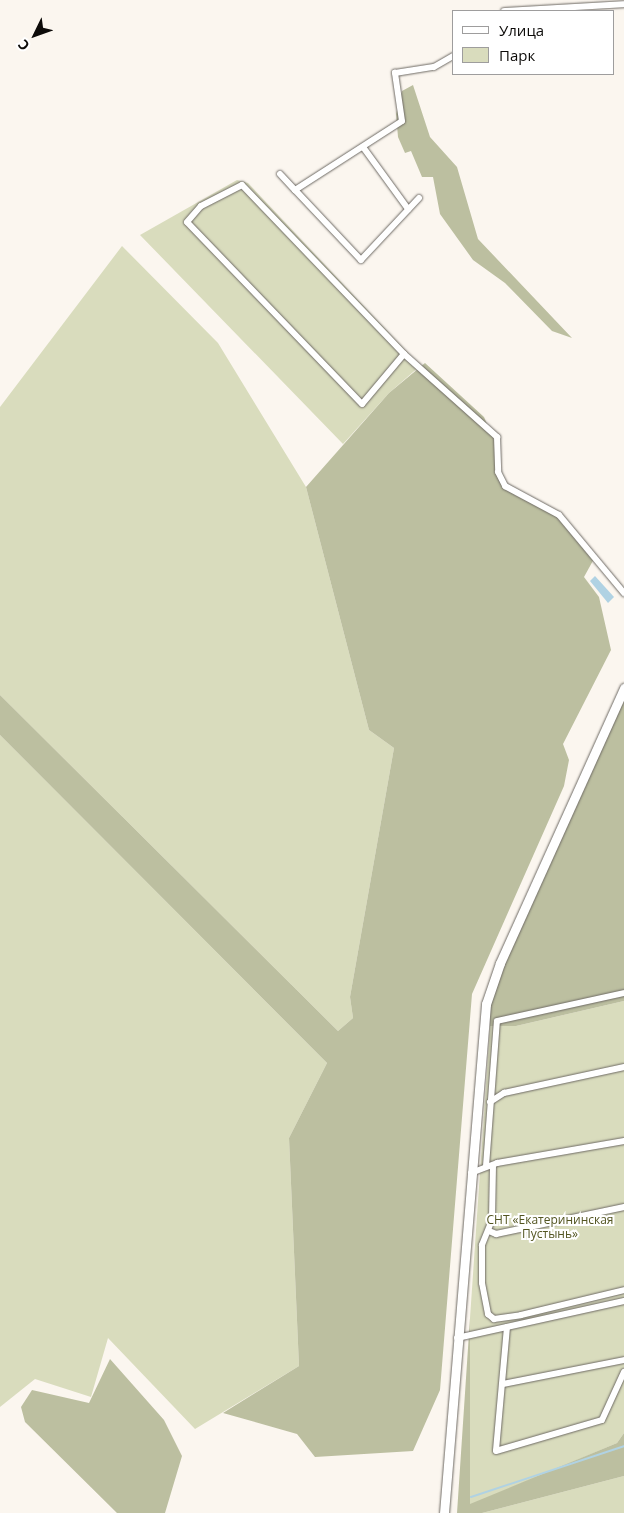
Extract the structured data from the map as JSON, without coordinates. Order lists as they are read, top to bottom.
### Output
{
  "parks": ["СНТ «Екатерининская Пустынь»"],
  "legend": ["Улица", "Парк"],
  "north": "bottom left"
}
